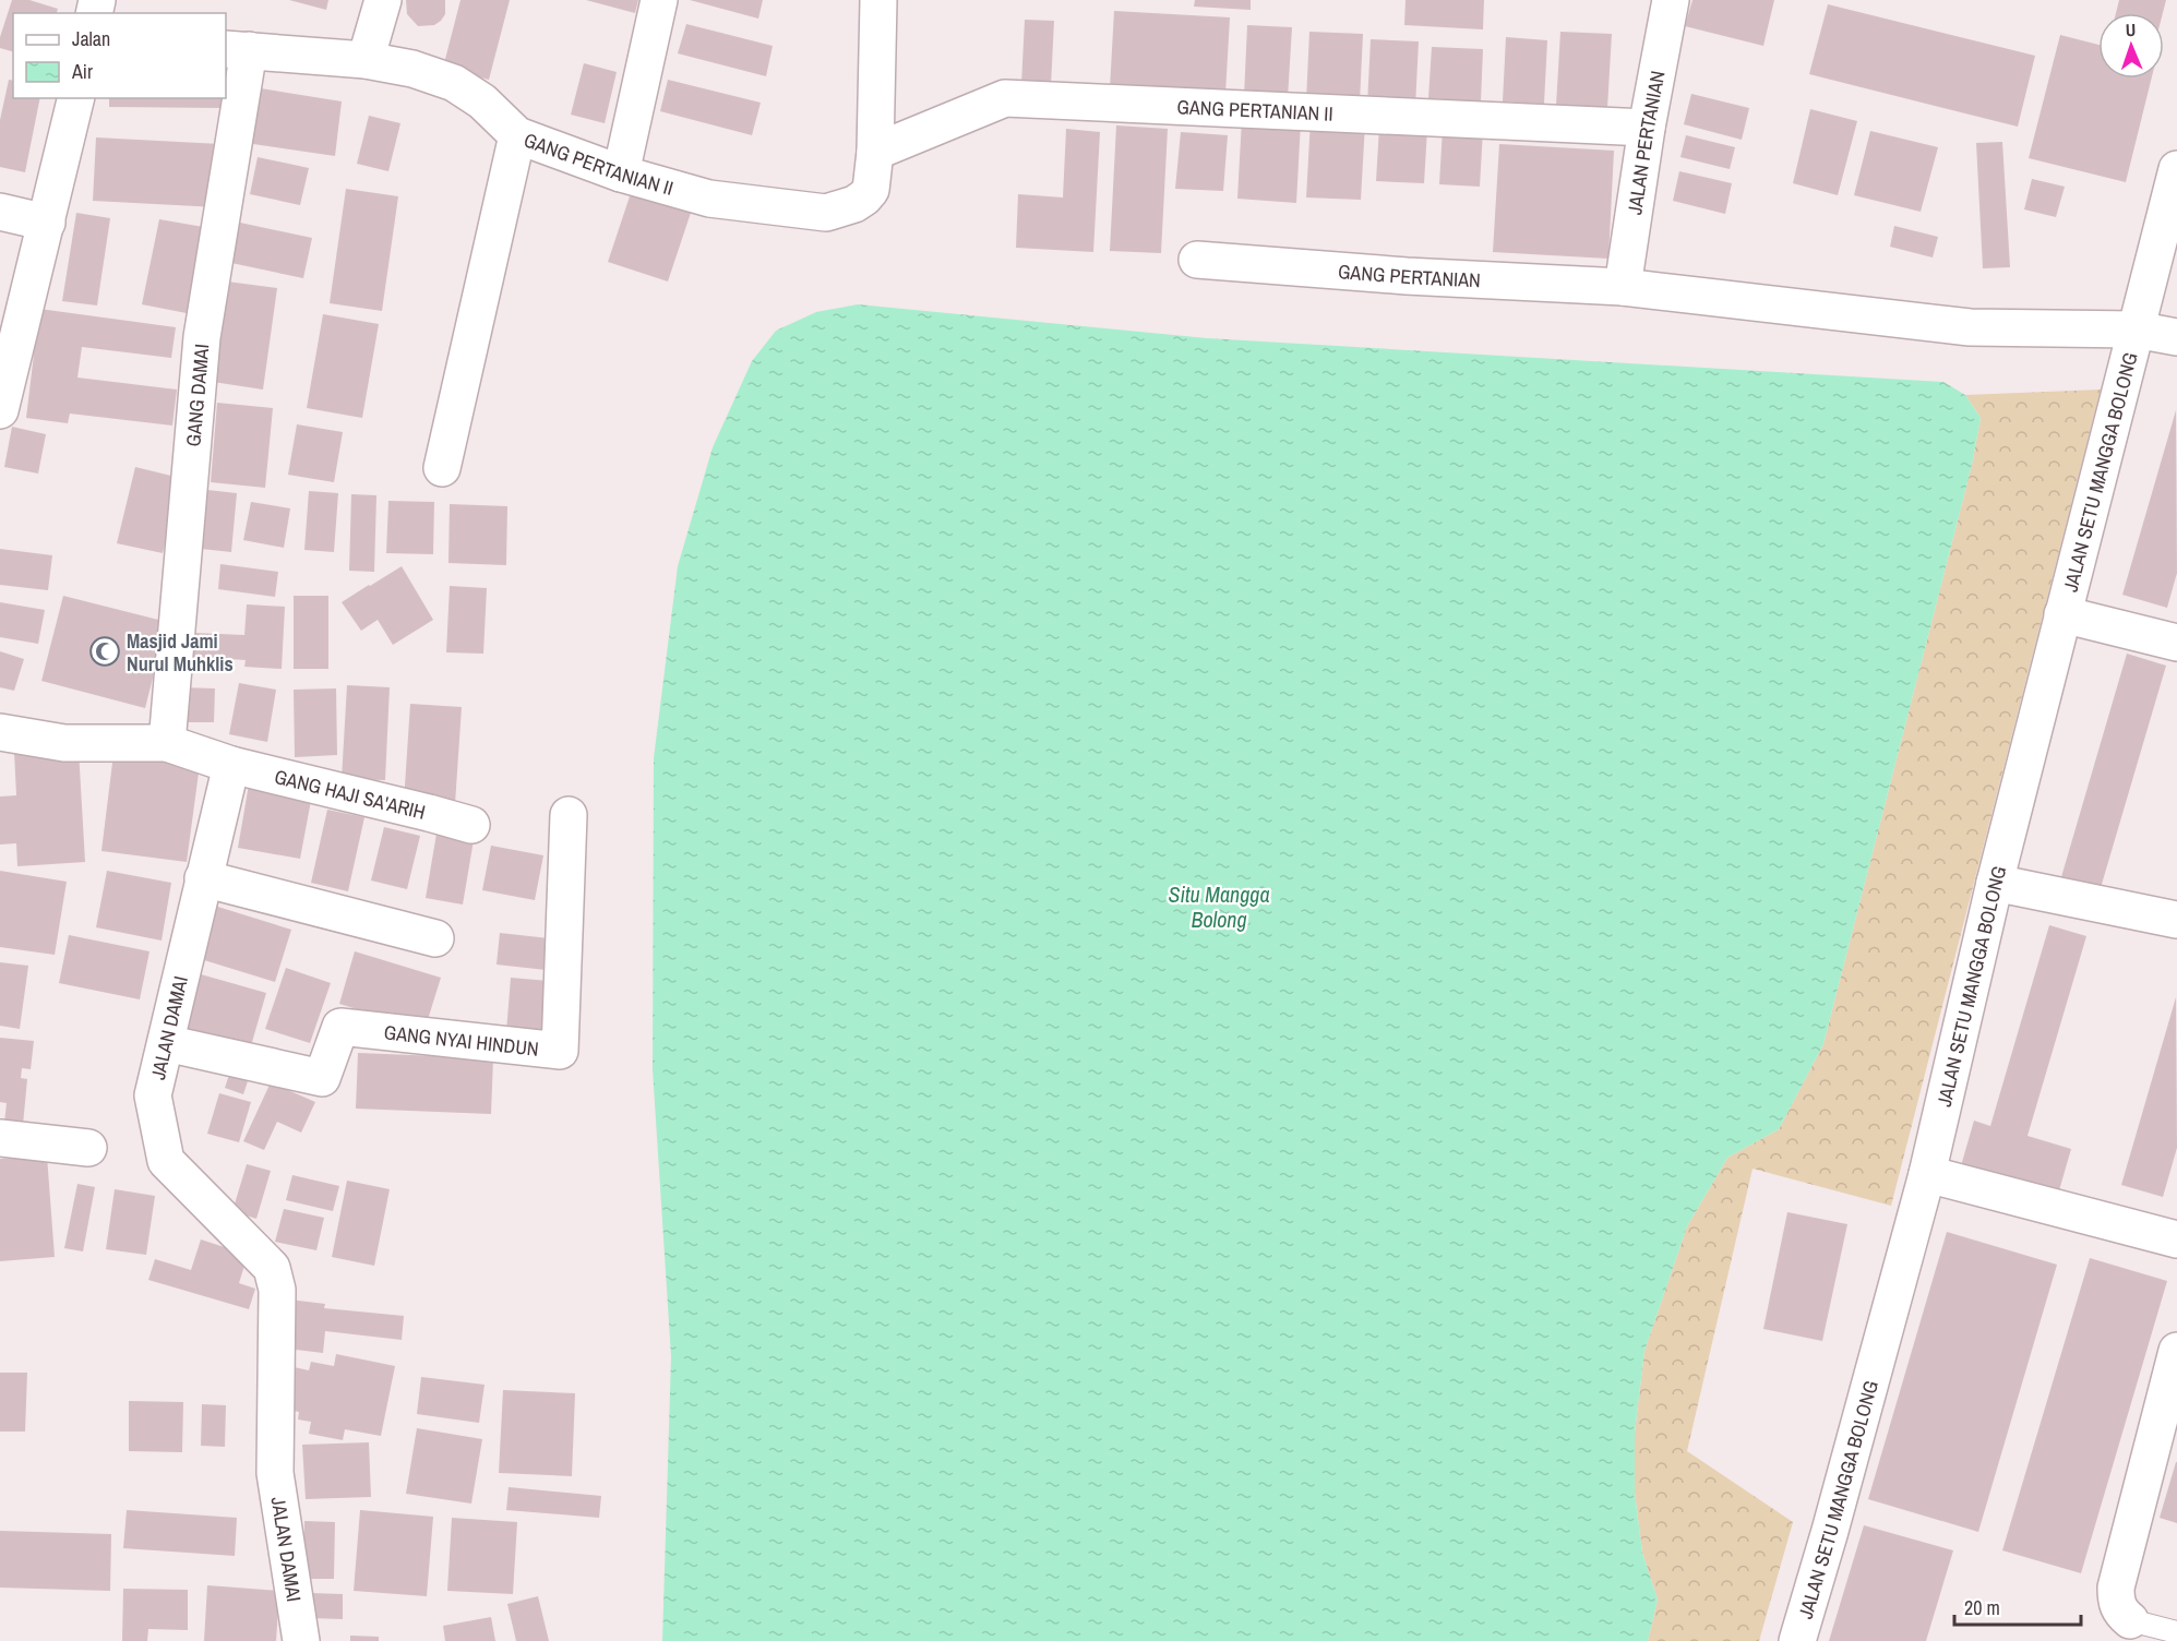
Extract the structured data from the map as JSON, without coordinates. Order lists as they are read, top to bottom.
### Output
{
  "streets": {
    "street": [
      "GANG PERTANIAN II",
      "JALAN PERTANIAN",
      "GANG PERTANIAN",
      "GANG DAMAI",
      "JALAN SETU MANGGA BOLONG",
      "GANG HAJI SA'ARIH",
      "JALAN DAMAI",
      "GANG NYAI HINDUN"
    ]
  },
  "crossings": [
    ["GANG PERTANIAN II", "JALAN PERTANIAN"],
    ["GANG PERTANIAN II", "GANG DAMAI"],
    ["JALAN PERTANIAN", "GANG PERTANIAN"],
    ["JALAN PERTANIAN", "JALAN SETU MANGGA BOLONG"],
    ["GANG PERTANIAN", "JALAN SETU MANGGA BOLONG"],
    ["GANG HAJI SA'ARIH", "JALAN DAMAI"],
    ["JALAN DAMAI", "GANG NYAI HINDUN"]
  ],
  "water": ["Situ Mangga Bolong"],
  "places": {
    "mosque": ["Masjid Jami Nurul Muhklis"]
  },
  "legend": ["Jalan", "Air"],
  "scale_bar": "20 m",
  "north": "top"
}
